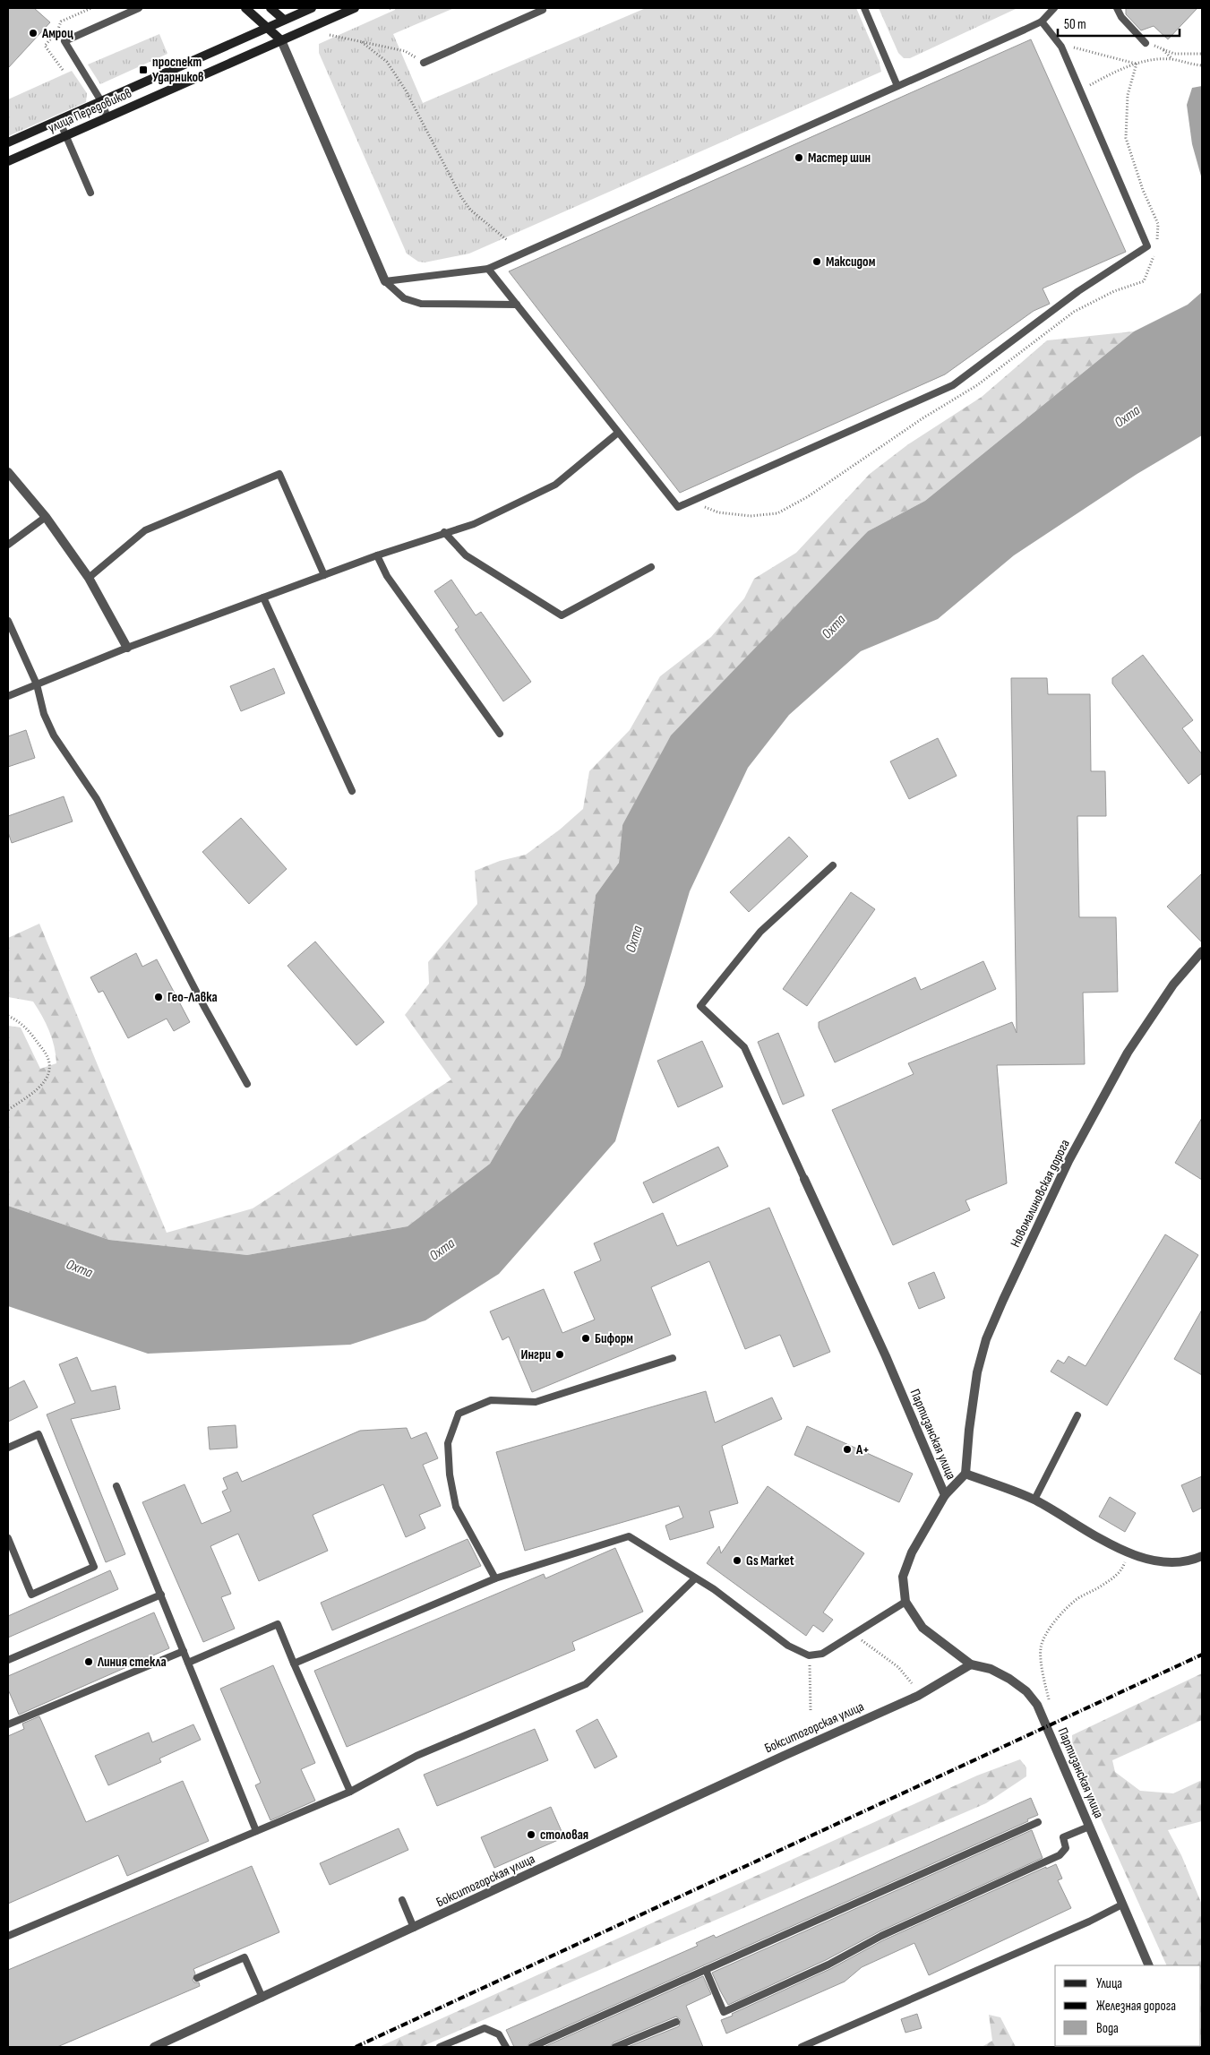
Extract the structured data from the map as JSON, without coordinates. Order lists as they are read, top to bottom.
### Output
{
  "streets": {
    "main road": ["улица Передовиков"],
    "street": ["Новомалиновская дорога", "Партизанская улица", "Бокситогорская улица"]
  },
  "crossings": [
    ["Партизанская улица", "Бокситогорская улица"]
  ],
  "water": ["Охта"],
  "places": {
    "other": [
      "Амроц",
      "Мастер шин",
      "Максидом",
      "Гео-Лавка",
      "Биформ",
      "Ингри",
      "А+",
      "Gs Market",
      "Линия стекла",
      "столовая"
    ],
    "transit": ["проспект Ударников"]
  },
  "legend": ["Улица", "Железная дорога", "Вода"],
  "scale_bar": "50 m"
}
